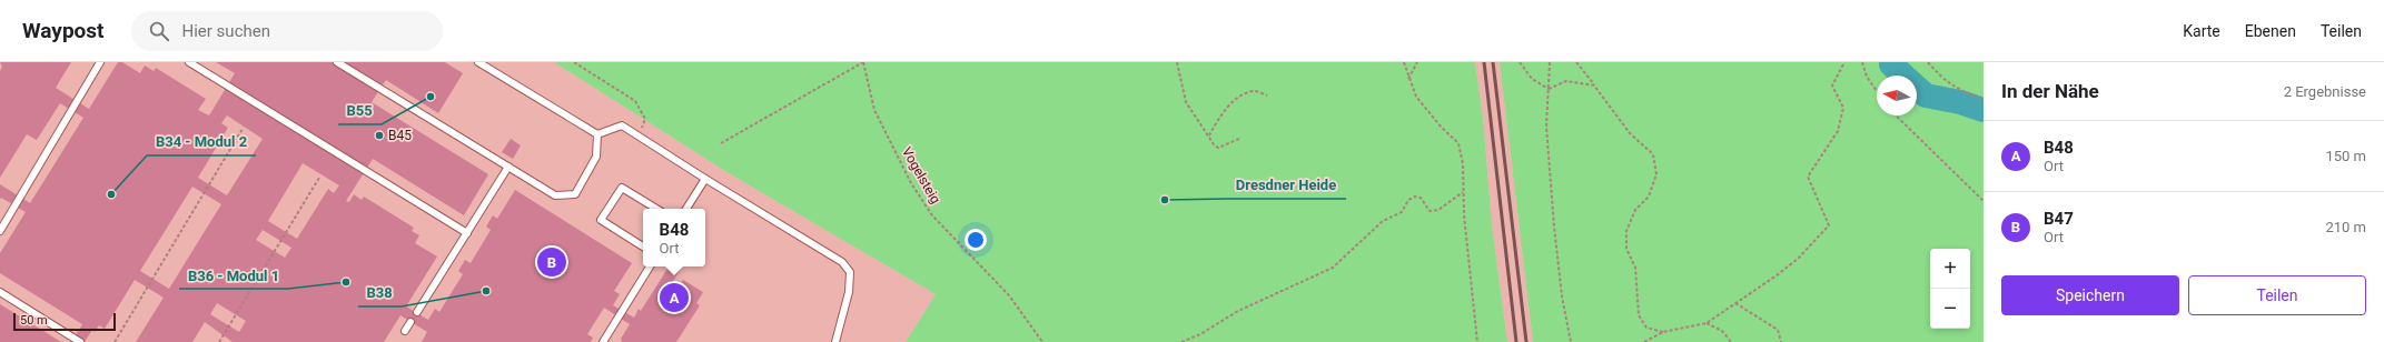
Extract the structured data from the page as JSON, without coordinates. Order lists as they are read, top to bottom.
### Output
{
  "streets": {
    "path": ["Vogelsteig"]
  },
  "places": [
    "B55",
    "B45",
    "B34 - Modul 2",
    "Dresdner Heide",
    "B36 - Modul 1",
    "B38"
  ],
  "scale_bar": "50 m",
  "north": "left",
  "page": {
    "header": "Waypost",
    "search": "Hier suchen",
    "nav": ["Karte", "Ebenen", "Teilen"],
    "heading": ["In der Nähe", "2 Ergebnisse"],
    "list": [
      {
        "mark": "A",
        "name": "B48",
        "note": "Ort",
        "value": "150 m"
      },
      {
        "mark": "B",
        "name": "B47",
        "note": "Ort",
        "value": "210 m"
      }
    ],
    "popup": ["B48", "Ort"],
    "pins": ["B", "A"],
    "map_buttons": ["+", "−"],
    "buttons": ["Speichern", "Teilen"],
    "scale": "50 m"
  }
}
